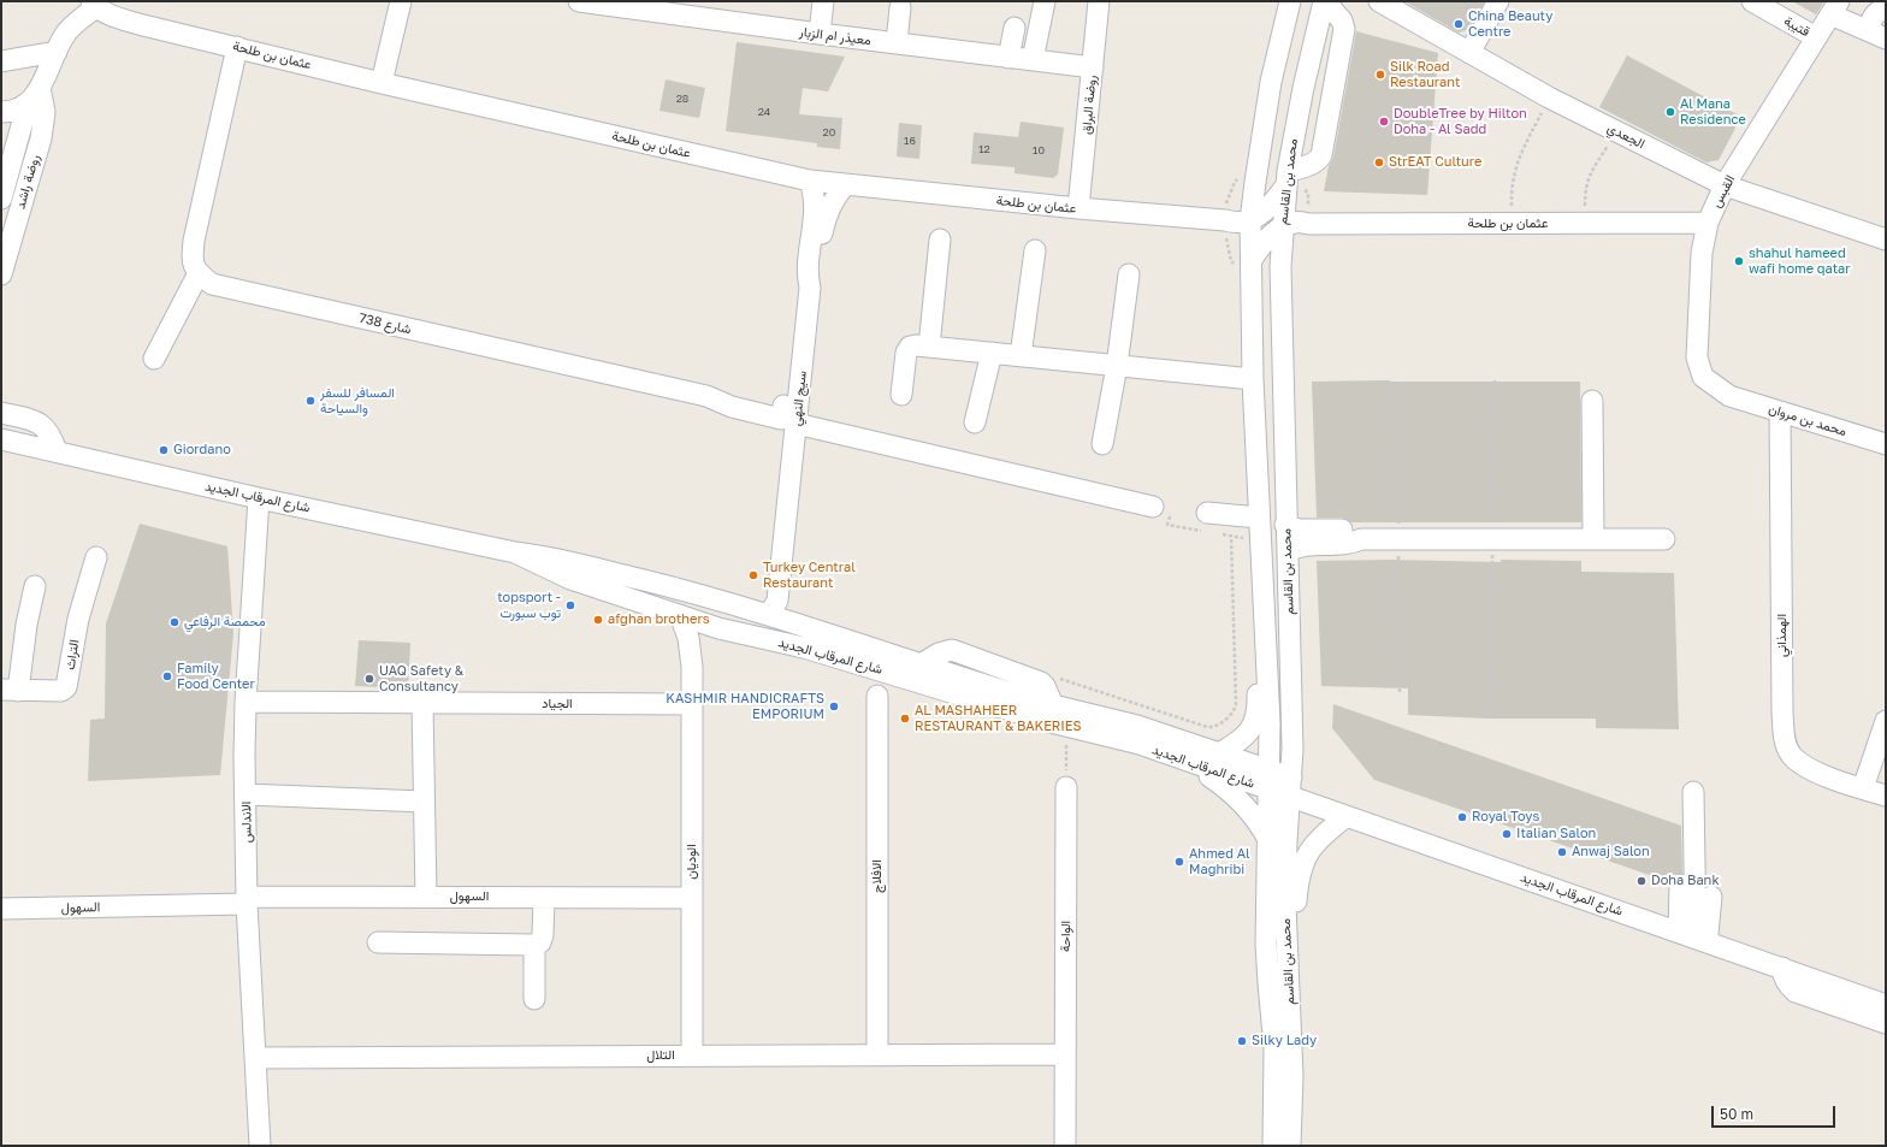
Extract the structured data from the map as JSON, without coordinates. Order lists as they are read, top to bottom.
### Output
{
  "streets": {
    "street": [
      "قتيبة",
      "معيذر ام الزبار",
      "عثمان بن طلحة",
      "روضة البراق",
      "الجعدي",
      "روضة راشد",
      "محمد بن القاسم",
      "القبس",
      "شارع 738",
      "سيج النهي",
      "محمد بن مروان",
      "شارع المرقاب الجديد",
      "الهمذاني",
      "التراث",
      "الجياد",
      "الاندلس",
      "الوديان",
      "الافلاج",
      "السهول",
      "الواحة",
      "التلال"
    ]
  },
  "crossings": [
    ["قتيبة", "القبس"],
    ["معيذر ام الزبار", "روضة البراق"],
    ["عثمان بن طلحة", "روضة البراق"],
    ["عثمان بن طلحة", "محمد بن القاسم"],
    ["عثمان بن طلحة", "القبس"],
    ["عثمان بن طلحة", "سيج النهي"],
    ["الجعدي", "القبس"],
    ["محمد بن القاسم", "شارع المرقاب الجديد"],
    ["القبس", "محمد بن مروان"],
    ["شارع 738", "سيج النهي"],
    ["سيج النهي", "شارع المرقاب الجديد"],
    ["محمد بن مروان", "الهمذاني"],
    ["شارع المرقاب الجديد", "الاندلس"],
    ["شارع المرقاب الجديد", "الوديان"],
    ["الجياد", "الاندلس"],
    ["الجياد", "الوديان"],
    ["الاندلس", "السهول"],
    ["الاندلس", "التلال"],
    ["الوديان", "السهول"],
    ["الوديان", "التلال"],
    ["الافلاج", "التلال"],
    ["الواحة", "التلال"]
  ],
  "places": [
    "China Beauty Centre",
    "Silk Road Restaurant",
    "Al Mana Residence",
    "DoubleTree by Hilton Doha - Al Sadd",
    "StrEAT Culture",
    "shahul hameed wafi home qatar",
    "المسافر للسفر والسياحة",
    "Giordano",
    "Turkey Central Restaurant",
    "topsport - توب سبورت",
    "afghan brothers",
    "محمصة الرفاعي",
    "Family Food Center",
    "UAQ Safety & Consultancy",
    "KASHMIR HANDICRAFTS EMPORIUM",
    "AL MASHAHEER RESTAURANT & BAKERIES",
    "Royal Toys",
    "Italian Salon",
    "Anwaj Salon",
    "Ahmed Al Maghribi",
    "Doha Bank",
    "Silky Lady"
  ],
  "house_numbers": [
    "28",
    "24",
    "20",
    "16",
    "12",
    "10"
  ],
  "scale_bar": "50 m"
}
